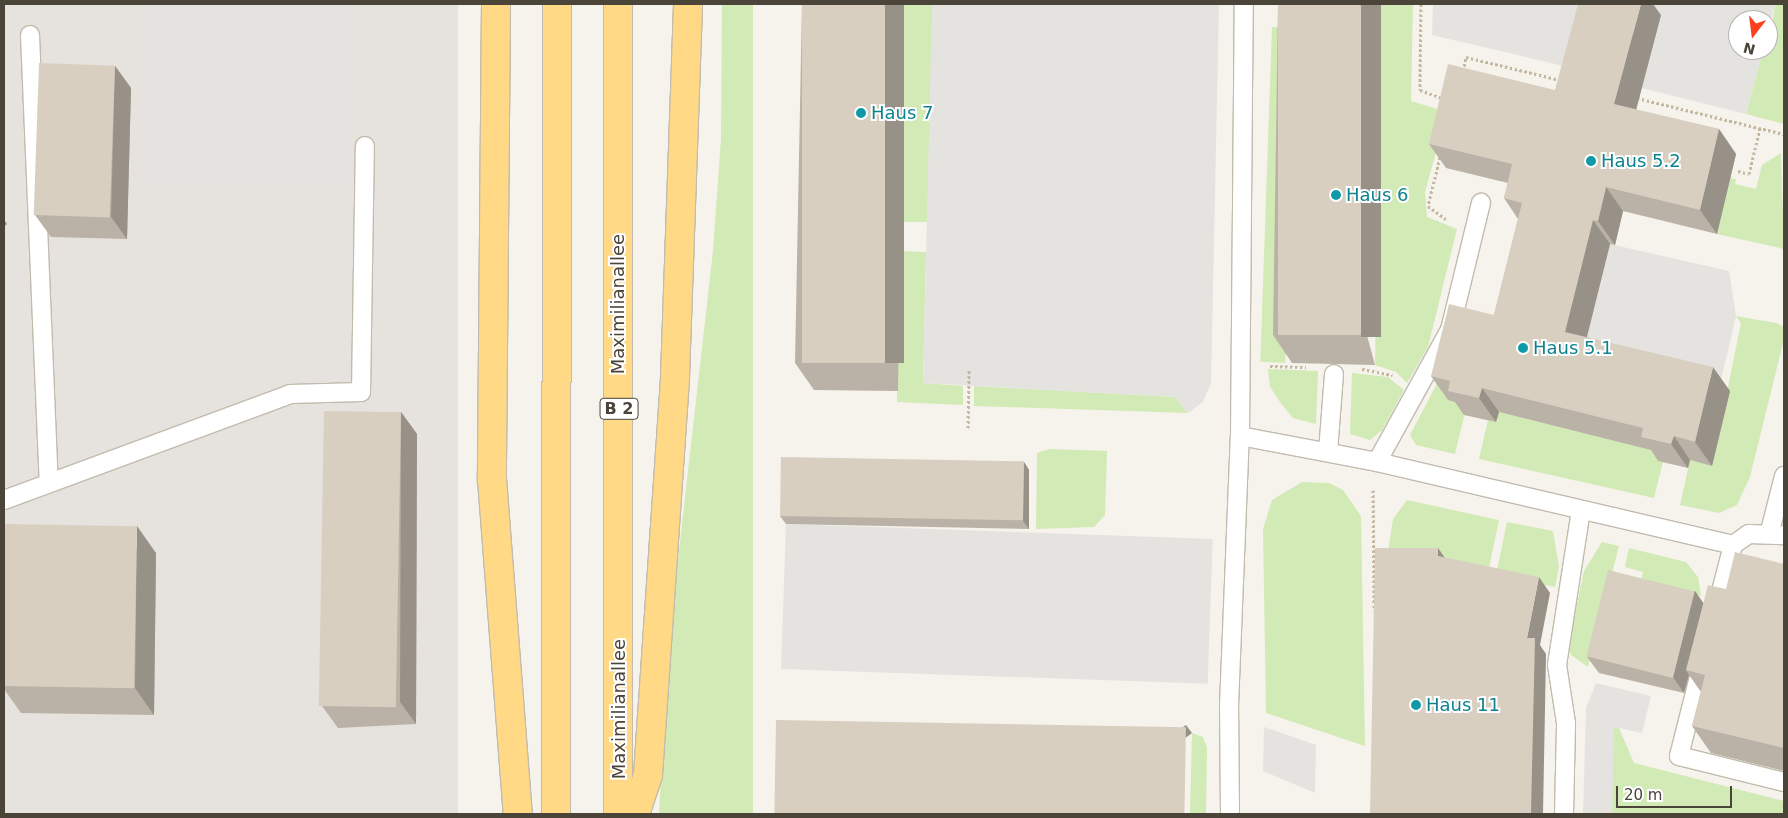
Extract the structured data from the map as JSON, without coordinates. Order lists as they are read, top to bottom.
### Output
{
  "streets": {
    "highway": ["Maximilianallee", "B 2"]
  },
  "places": [
    "Haus 7",
    "Haus 5.2",
    "Haus 6",
    "Haus 5.1",
    "Haus 11"
  ],
  "scale_bar": "20 m",
  "north": "bottom"
}
